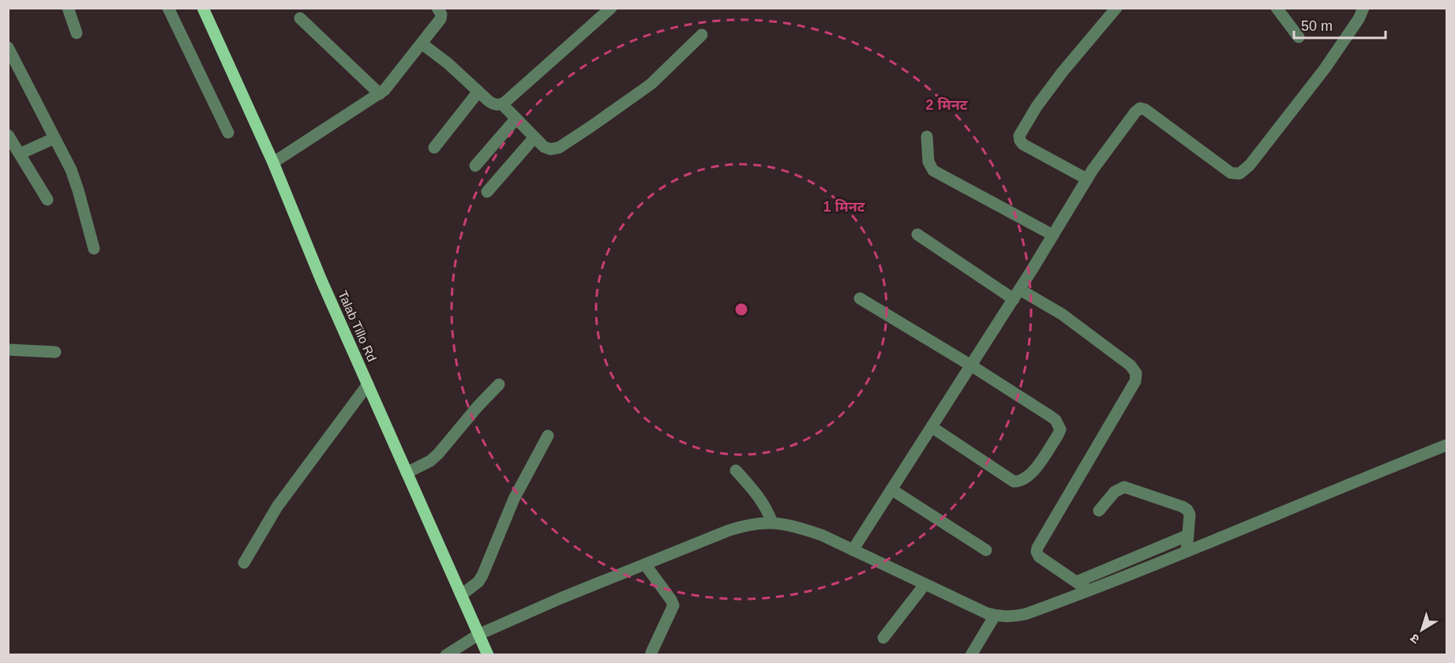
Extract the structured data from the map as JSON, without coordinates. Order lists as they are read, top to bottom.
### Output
{
  "streets": {
    "main road": ["Talab Tillo Rd"]
  },
  "scale_bar": "50 m",
  "north": "bottom left",
  "rings": ["2 मिनट", "1 मिनट"]
}
